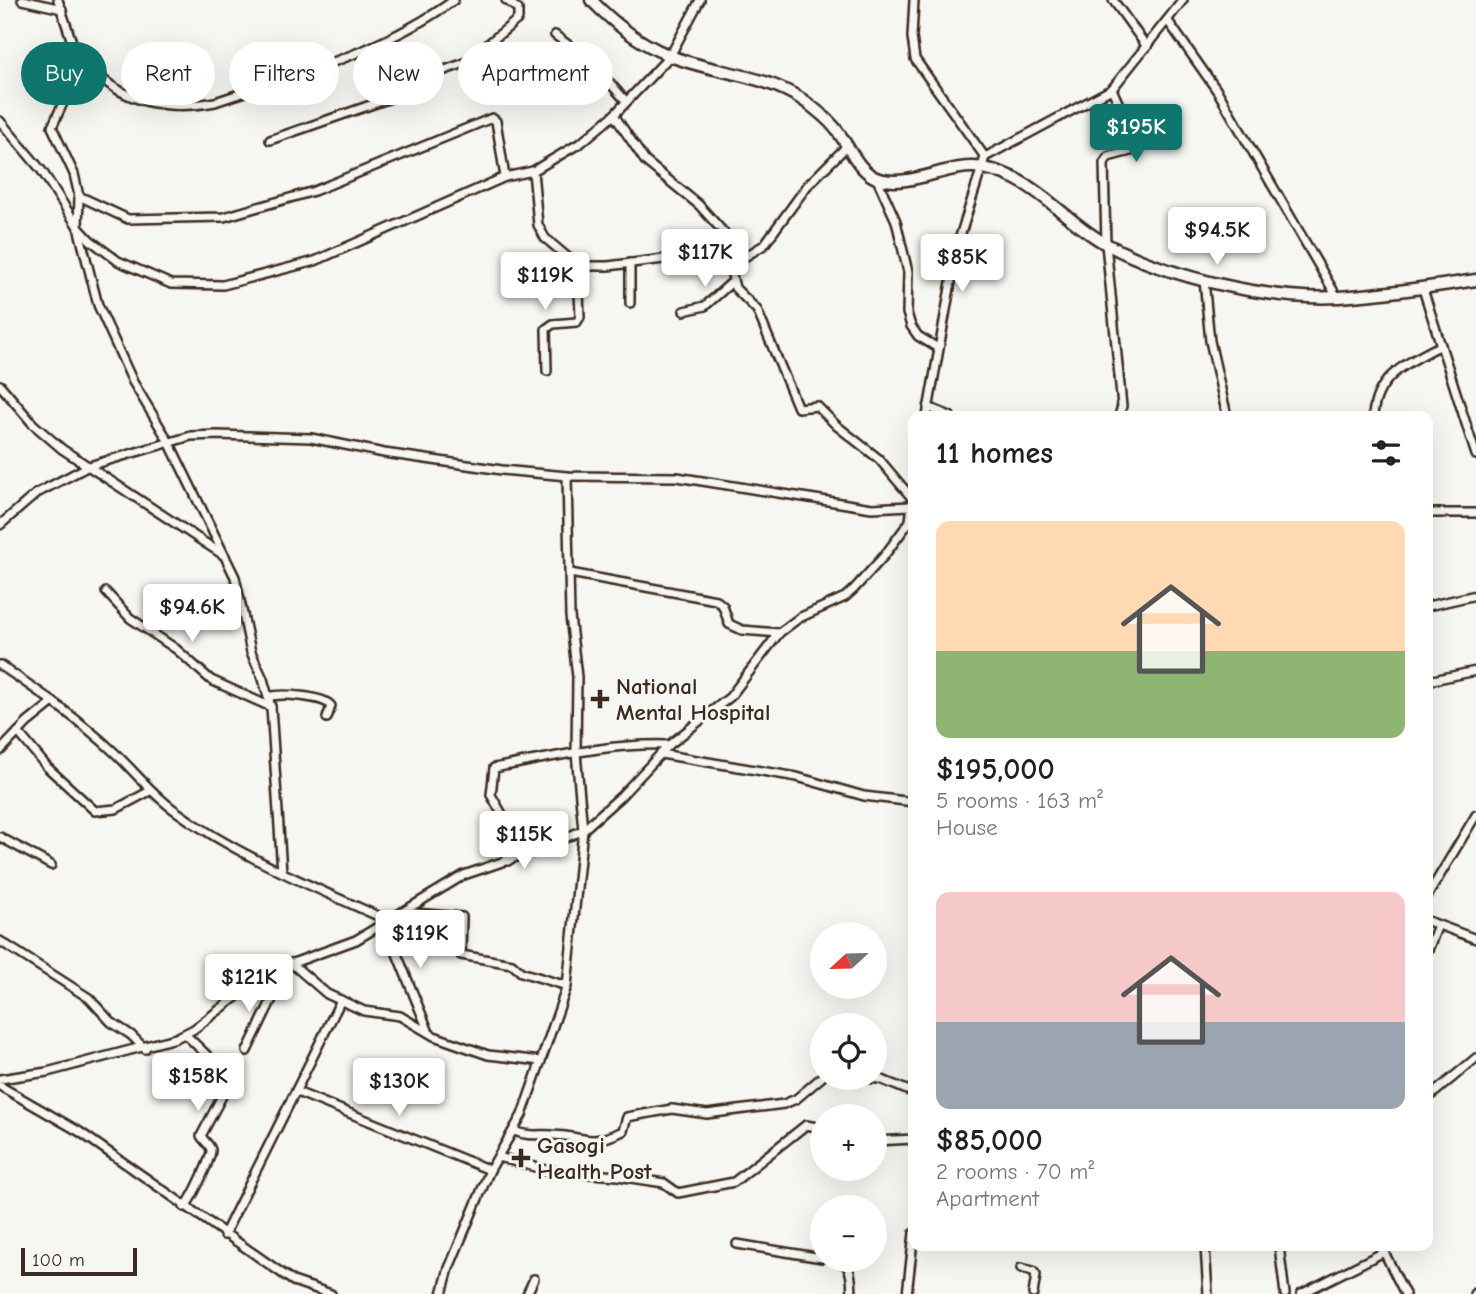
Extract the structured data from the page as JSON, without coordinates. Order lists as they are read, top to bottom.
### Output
{
  "places": {
    "health": ["National Mental Hospital", "Gasogi Health Post"]
  },
  "scale_bar": "100 m",
  "north": "left",
  "page": {
    "chip": [
      "Buy",
      "Rent",
      "Filters",
      "New",
      "Apartment"
    ],
    "price": [
      "$195K",
      "$94.5K",
      "$117K",
      "$85K",
      "$119K",
      "$94.6K",
      "$115K",
      "$119K",
      "$121K",
      "$158K",
      "$130K"
    ],
    "heading": "11 homes",
    "list": [
      {
        "name": "$195,000",
        "note": "5 rooms · 163 m² · House"
      },
      {
        "name": "$85,000",
        "note": "2 rooms · 70 m² · Apartment"
      }
    ],
    "map_buttons": ["+", "−"],
    "scale": "100 m"
  }
}
